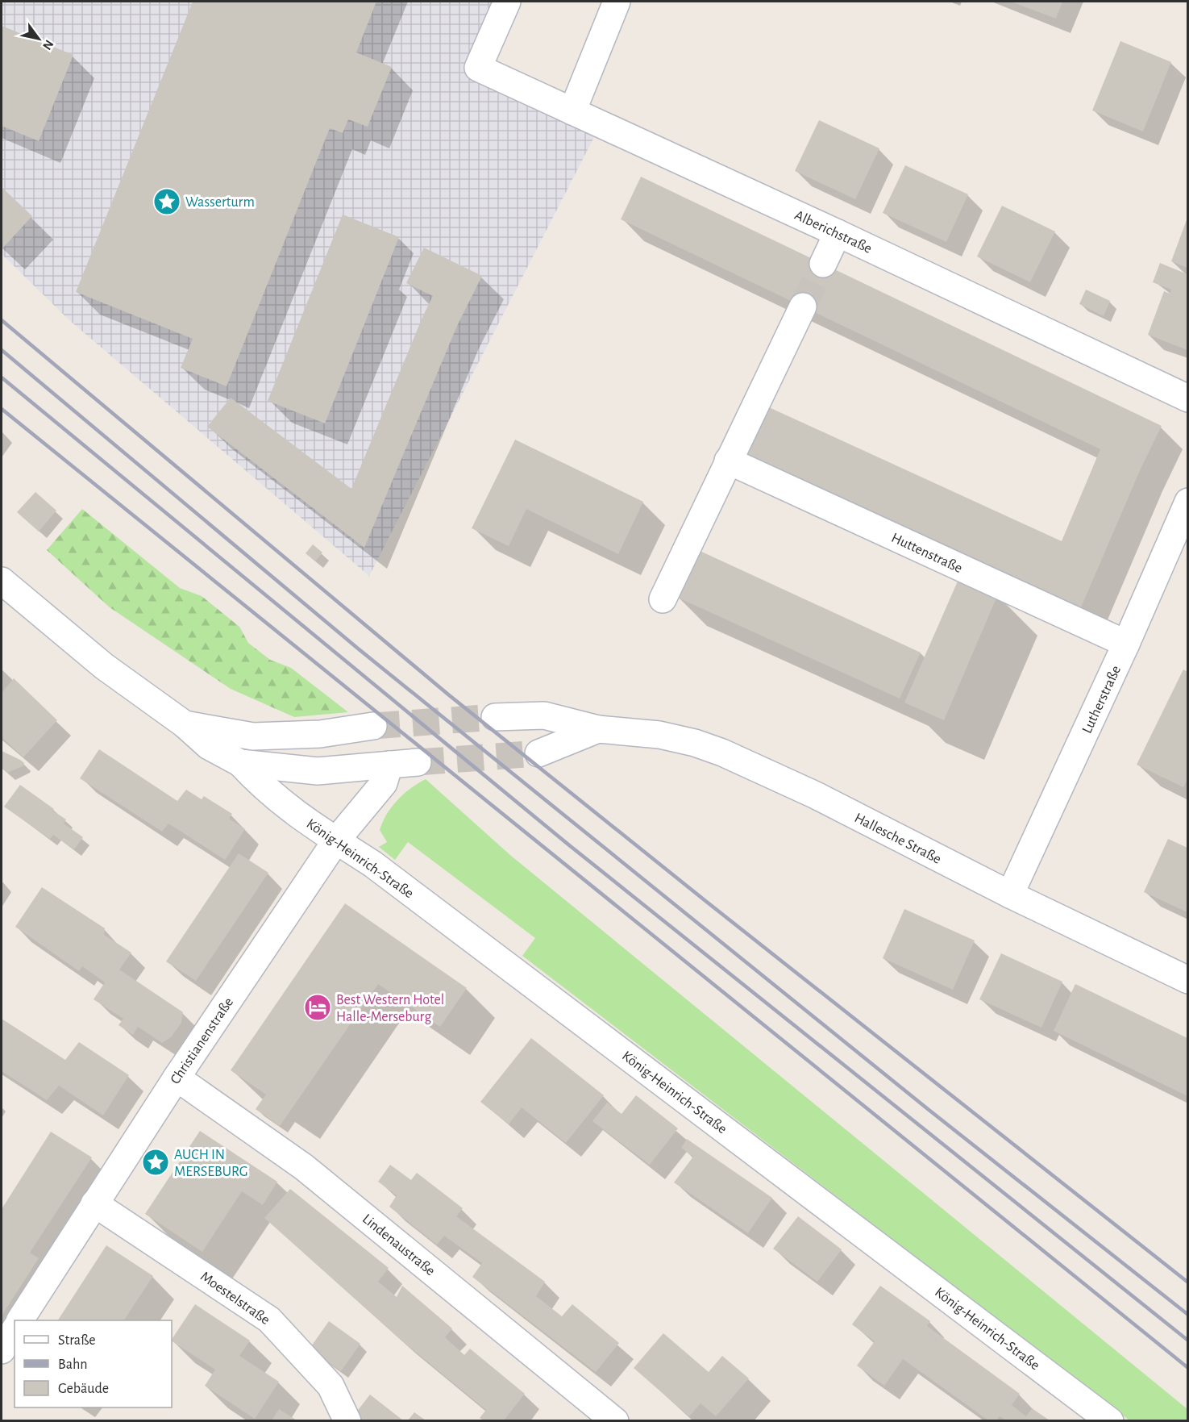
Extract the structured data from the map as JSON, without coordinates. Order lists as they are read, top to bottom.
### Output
{
  "streets": {
    "street": [
      "Alberichstraße",
      "Huttenstraße",
      "Lutherstraße",
      "Hallesche Straße",
      "König-Heinrich-Straße",
      "Christianenstraße",
      "Lindenaustraße",
      "Moestelstraße"
    ]
  },
  "crossings": [
    ["Huttenstraße", "Lutherstraße"],
    ["Lutherstraße", "Hallesche Straße"],
    ["König-Heinrich-Straße", "Christianenstraße"],
    ["Christianenstraße", "Lindenaustraße"],
    ["Christianenstraße", "Moestelstraße"]
  ],
  "places": {
    "place": ["Wasserturm", "AUCH IN MERSEBURG"],
    "hotel": ["Best Western Hotel Halle-Merseburg"]
  },
  "legend": ["Straße", "Bahn", "Gebäude"],
  "north": "bottom right"
}
